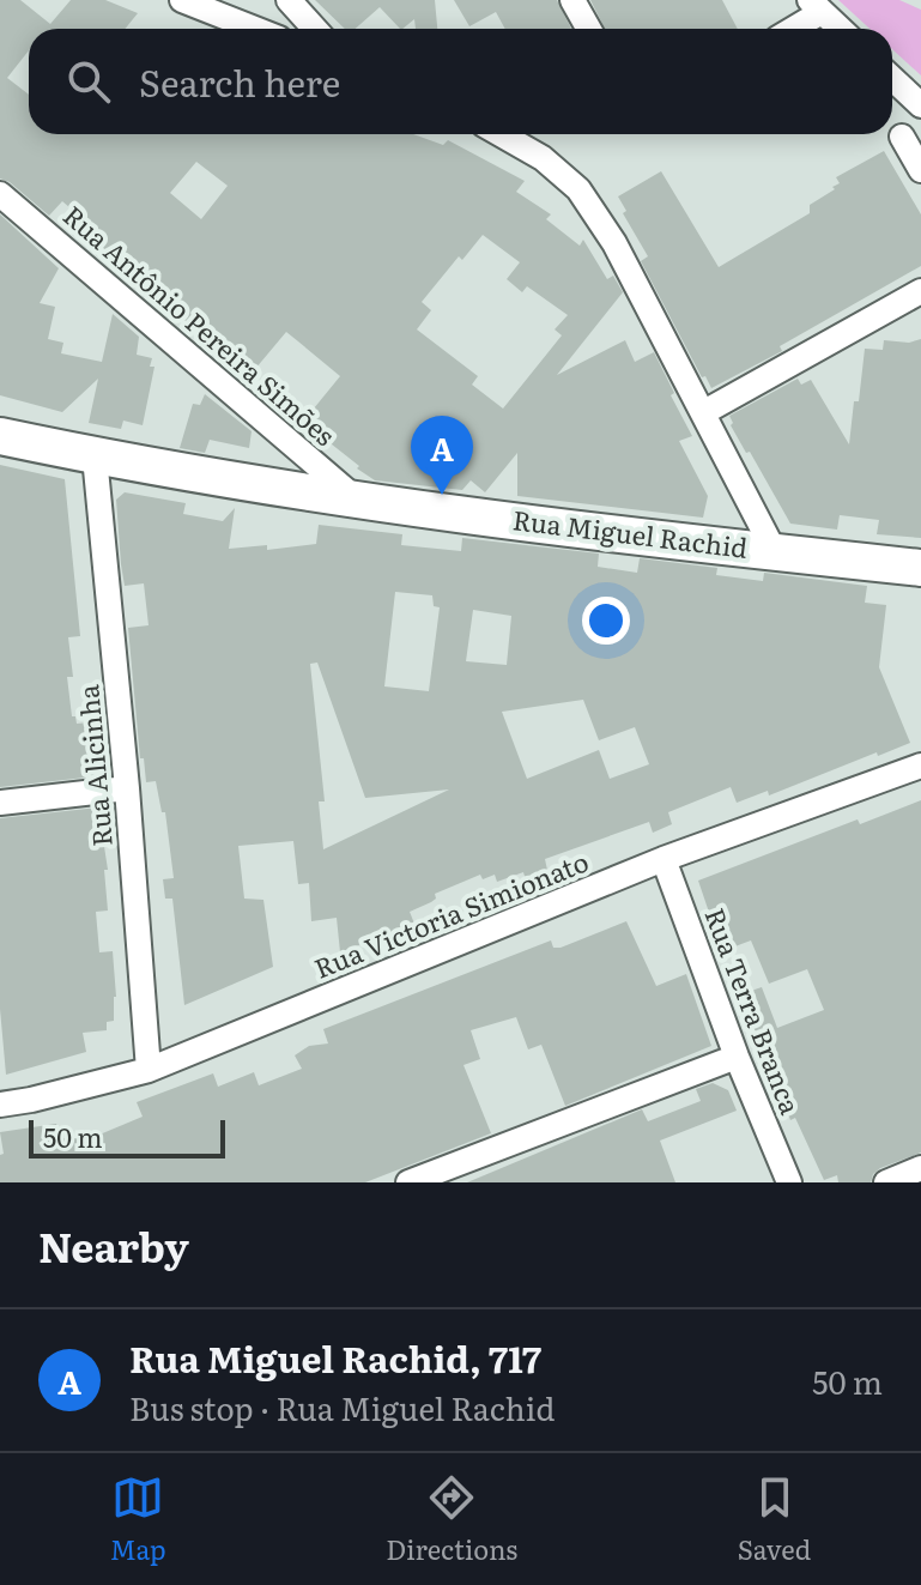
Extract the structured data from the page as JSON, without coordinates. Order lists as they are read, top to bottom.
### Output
{
  "streets": {
    "main road": ["Rua Miguel Rachid"],
    "street": [
      "Rua Antônio Pereira Simões",
      "Rua Alicinha",
      "Rua Victoria Simionato",
      "Rua Terra Branca"
    ]
  },
  "crossings": [
    ["Rua Antônio Pereira Simões", "Rua Miguel Rachid"],
    ["Rua Miguel Rachid", "Rua Alicinha"],
    ["Rua Alicinha", "Rua Victoria Simionato"],
    ["Rua Victoria Simionato", "Rua Terra Branca"]
  ],
  "scale_bar": "50 m",
  "page": {
    "search": "Search here",
    "pins": "A",
    "scale": "50 m",
    "heading": "Nearby",
    "list": [
      {
        "mark": "A",
        "name": "Rua Miguel Rachid, 717",
        "note": "Bus stop · Rua Miguel Rachid",
        "value": "50 m"
      }
    ],
    "nav": ["Map", "Directions", "Saved"]
  }
}
